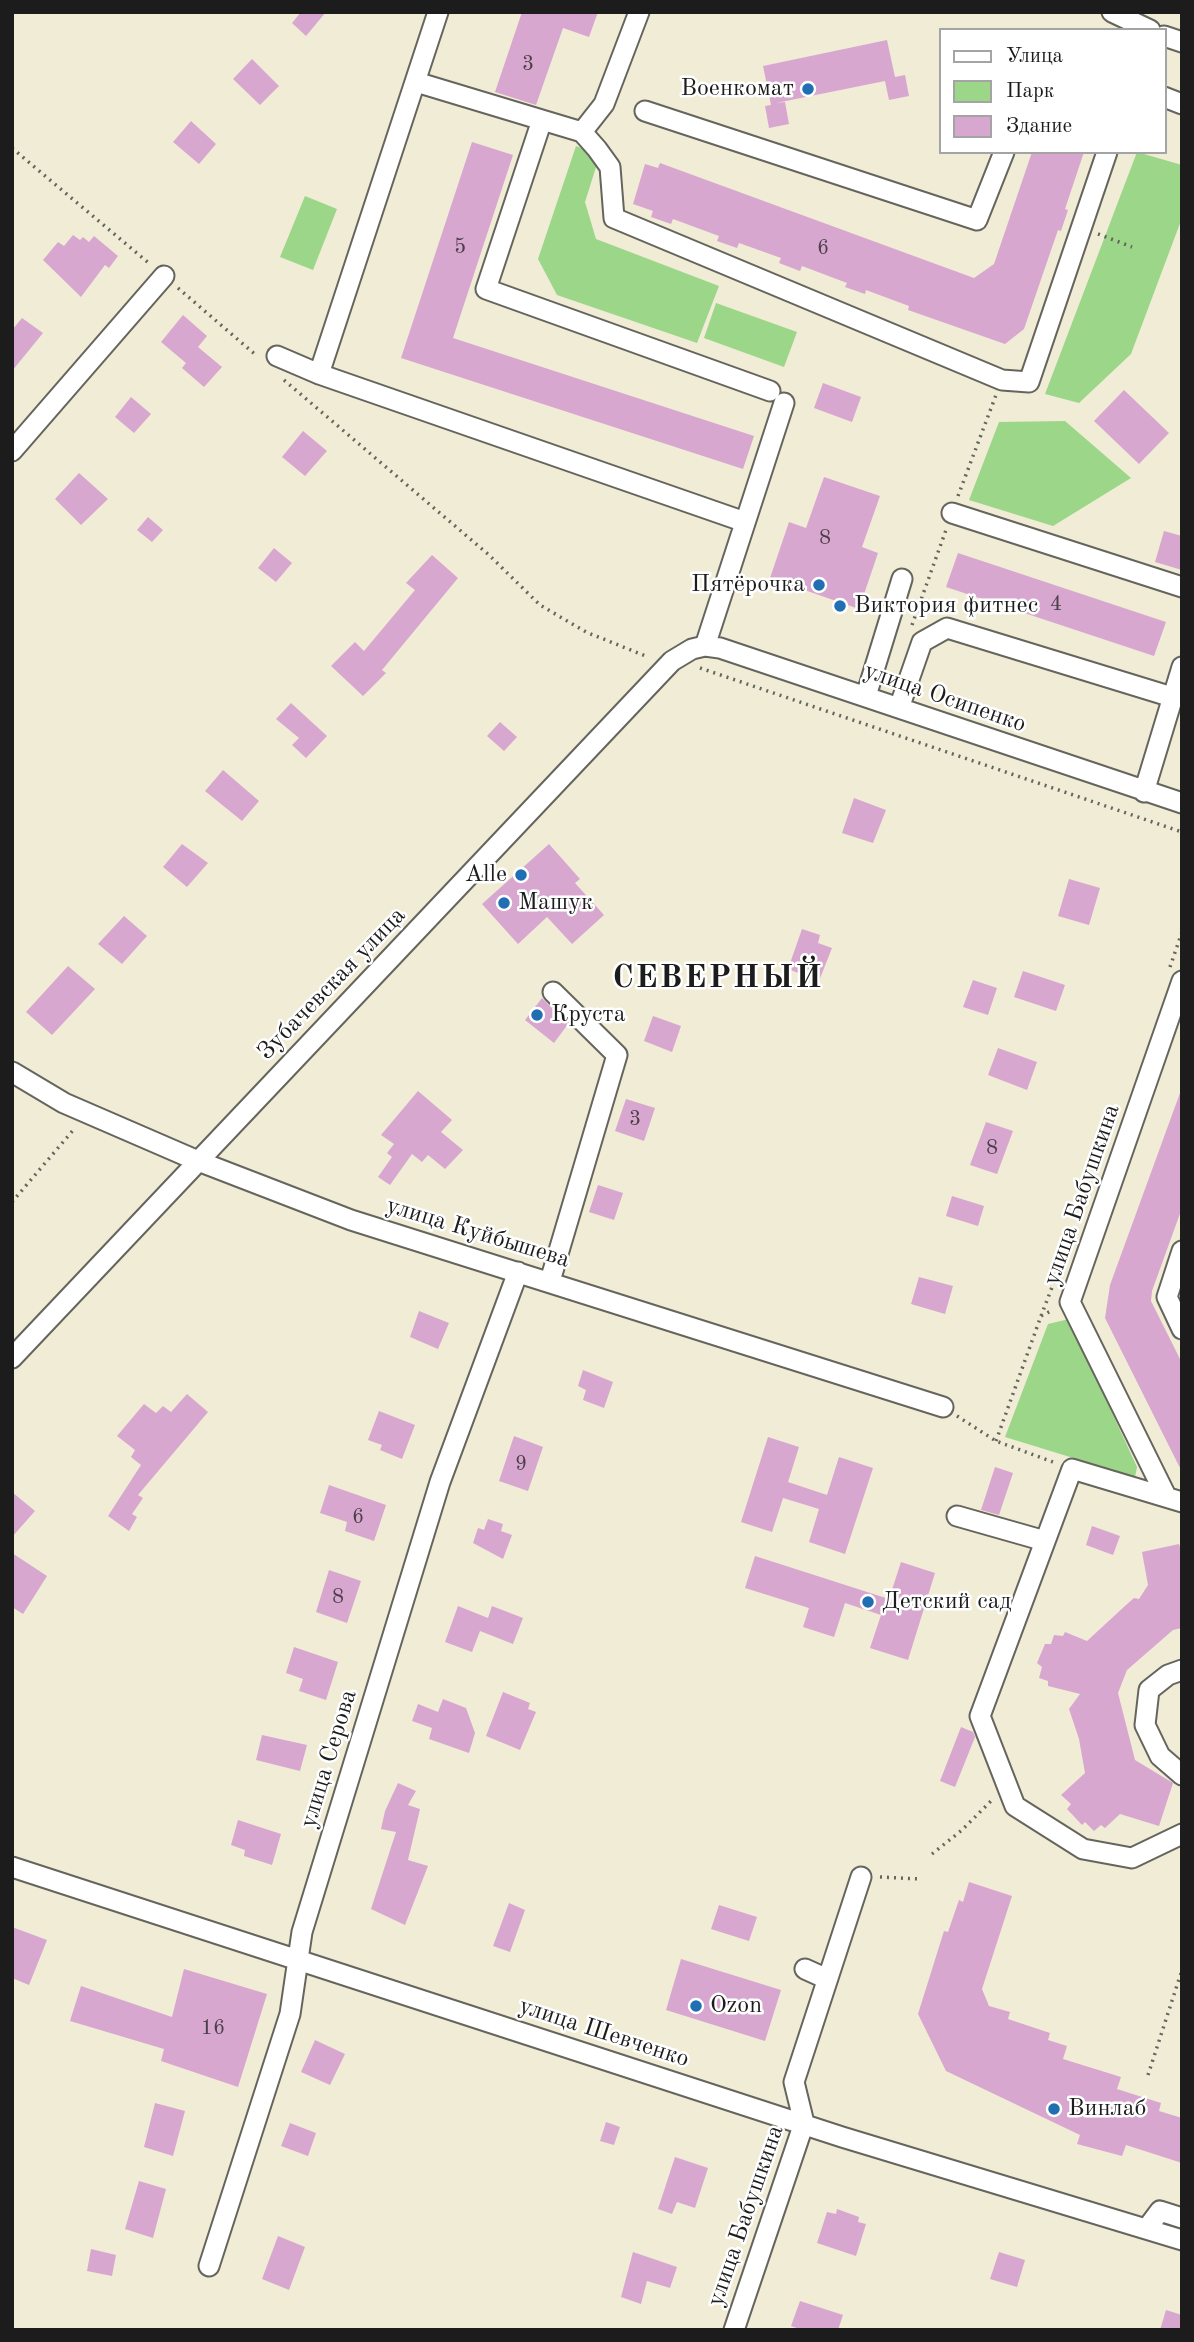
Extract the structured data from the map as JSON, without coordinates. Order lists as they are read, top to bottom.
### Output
{
  "streets": {
    "street": [
      "улица Осипенко",
      "Зубачевская улица",
      "улица Бабушкина",
      "улица Куйбышева",
      "улица Серова",
      "улица Шевченко"
    ]
  },
  "crossings": [
    ["улица Осипенко", "Зубачевская улица"],
    ["Зубачевская улица", "улица Куйбышева"],
    ["улица Бабушкина", "улица Шевченко"],
    ["улица Куйбышева", "улица Серова"],
    ["улица Серова", "улица Шевченко"]
  ],
  "districts": ["СЕВЕРНЫЙ"],
  "places": [
    "Военкомат",
    "Пятёрочка",
    "Виктория фитнес",
    "Alle",
    "Машук",
    "Круста",
    "Детский сад",
    "Ozon",
    "Винлаб"
  ],
  "house_numbers": [
    "3",
    "5",
    "6",
    "8",
    "4",
    "3",
    "8",
    "9",
    "6",
    "8",
    "16"
  ],
  "legend": ["Улица", "Парк", "Здание"]
}
